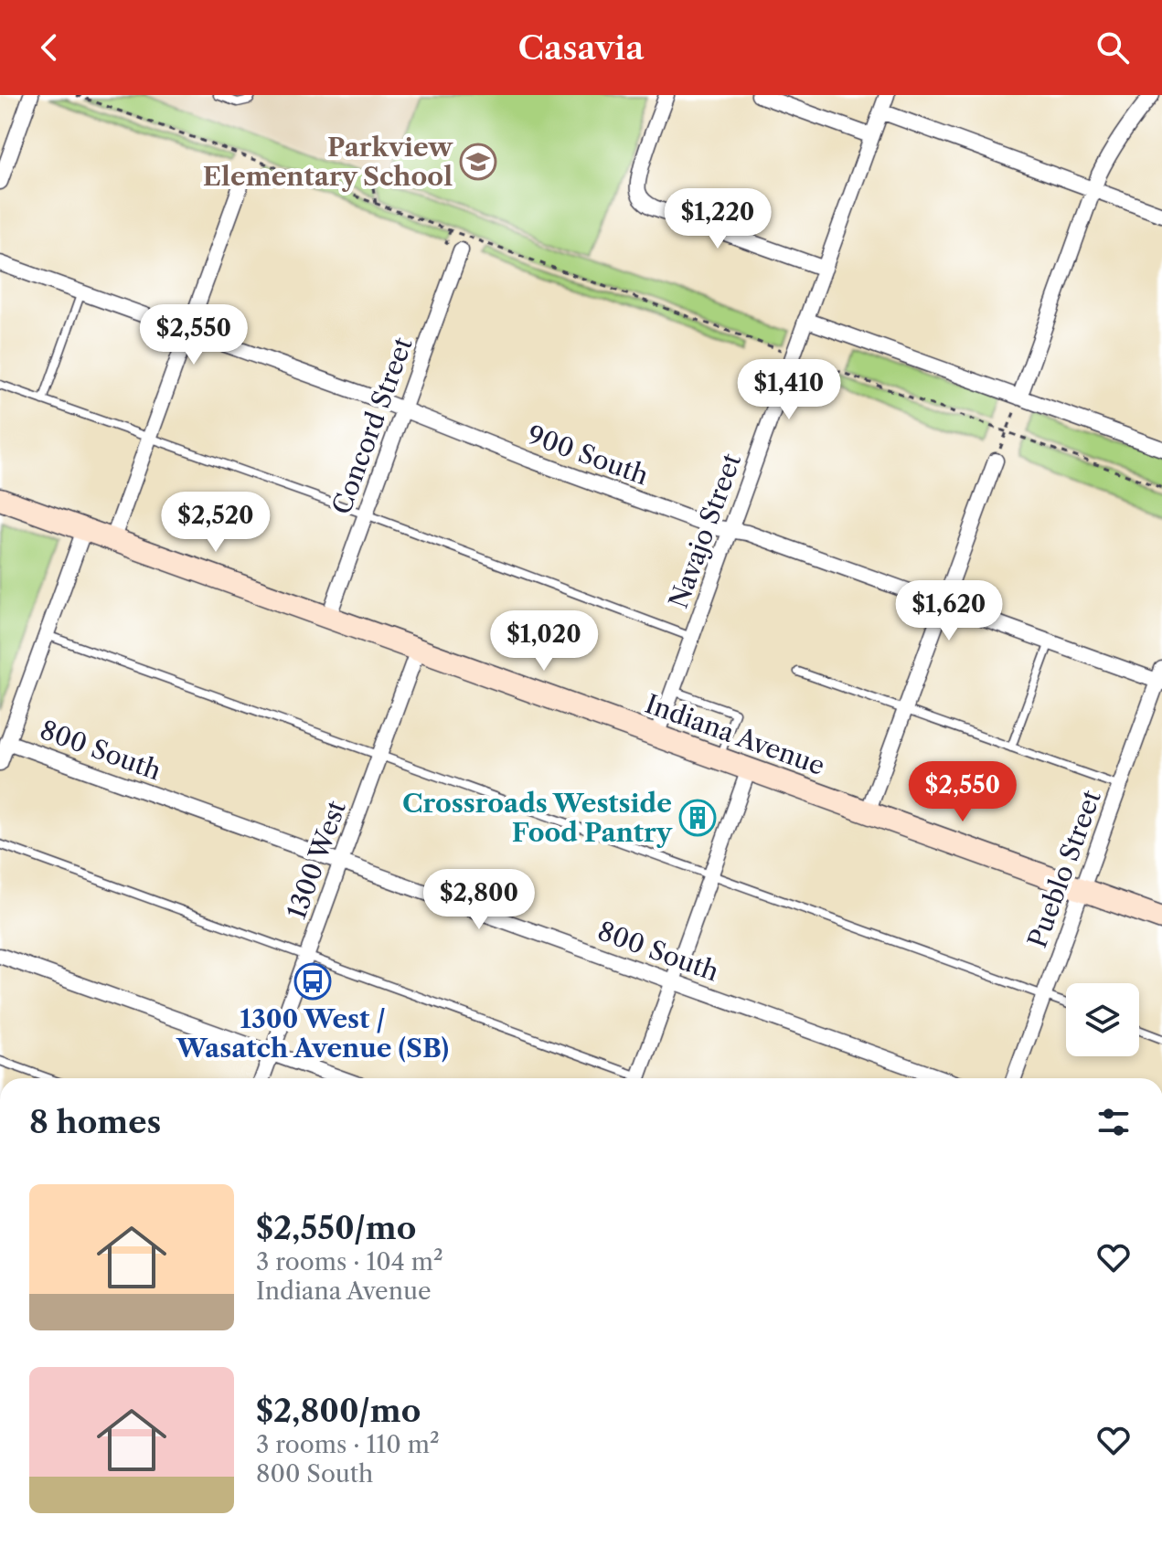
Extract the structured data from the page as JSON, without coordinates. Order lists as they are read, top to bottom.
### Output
{
  "streets": {
    "street": [
      "Concord Street",
      "900 South",
      "Navajo Street",
      "Indiana Avenue",
      "800 South",
      "1300 West",
      "Pueblo Street"
    ]
  },
  "crossings": [
    ["Concord Street", "900 South"],
    ["Concord Street", "Indiana Avenue"],
    ["900 South", "Navajo Street"],
    ["900 South", "Pueblo Street"],
    ["Navajo Street", "Indiana Avenue"],
    ["Indiana Avenue", "1300 West"],
    ["Indiana Avenue", "Pueblo Street"],
    ["800 South", "1300 West"]
  ],
  "places": {
    "school or university": ["Parkview Elementary School"],
    "building": ["Crossroads Westside Food Pantry"],
    "bus stop": ["1300 West / Wasatch Avenue (SB)"]
  },
  "page": {
    "header": "Casavia",
    "price": [
      "$1,220",
      "$2,550",
      "$1,410",
      "$2,520",
      "$1,620",
      "$1,020",
      "$2,550",
      "$2,800"
    ],
    "heading": "8 homes",
    "list": [
      {
        "name": "$2,550/mo",
        "note": "3 rooms · 104 m² · Indiana Avenue"
      },
      {
        "name": "$2,800/mo",
        "note": "3 rooms · 110 m² · 800 South"
      }
    ]
  }
}
